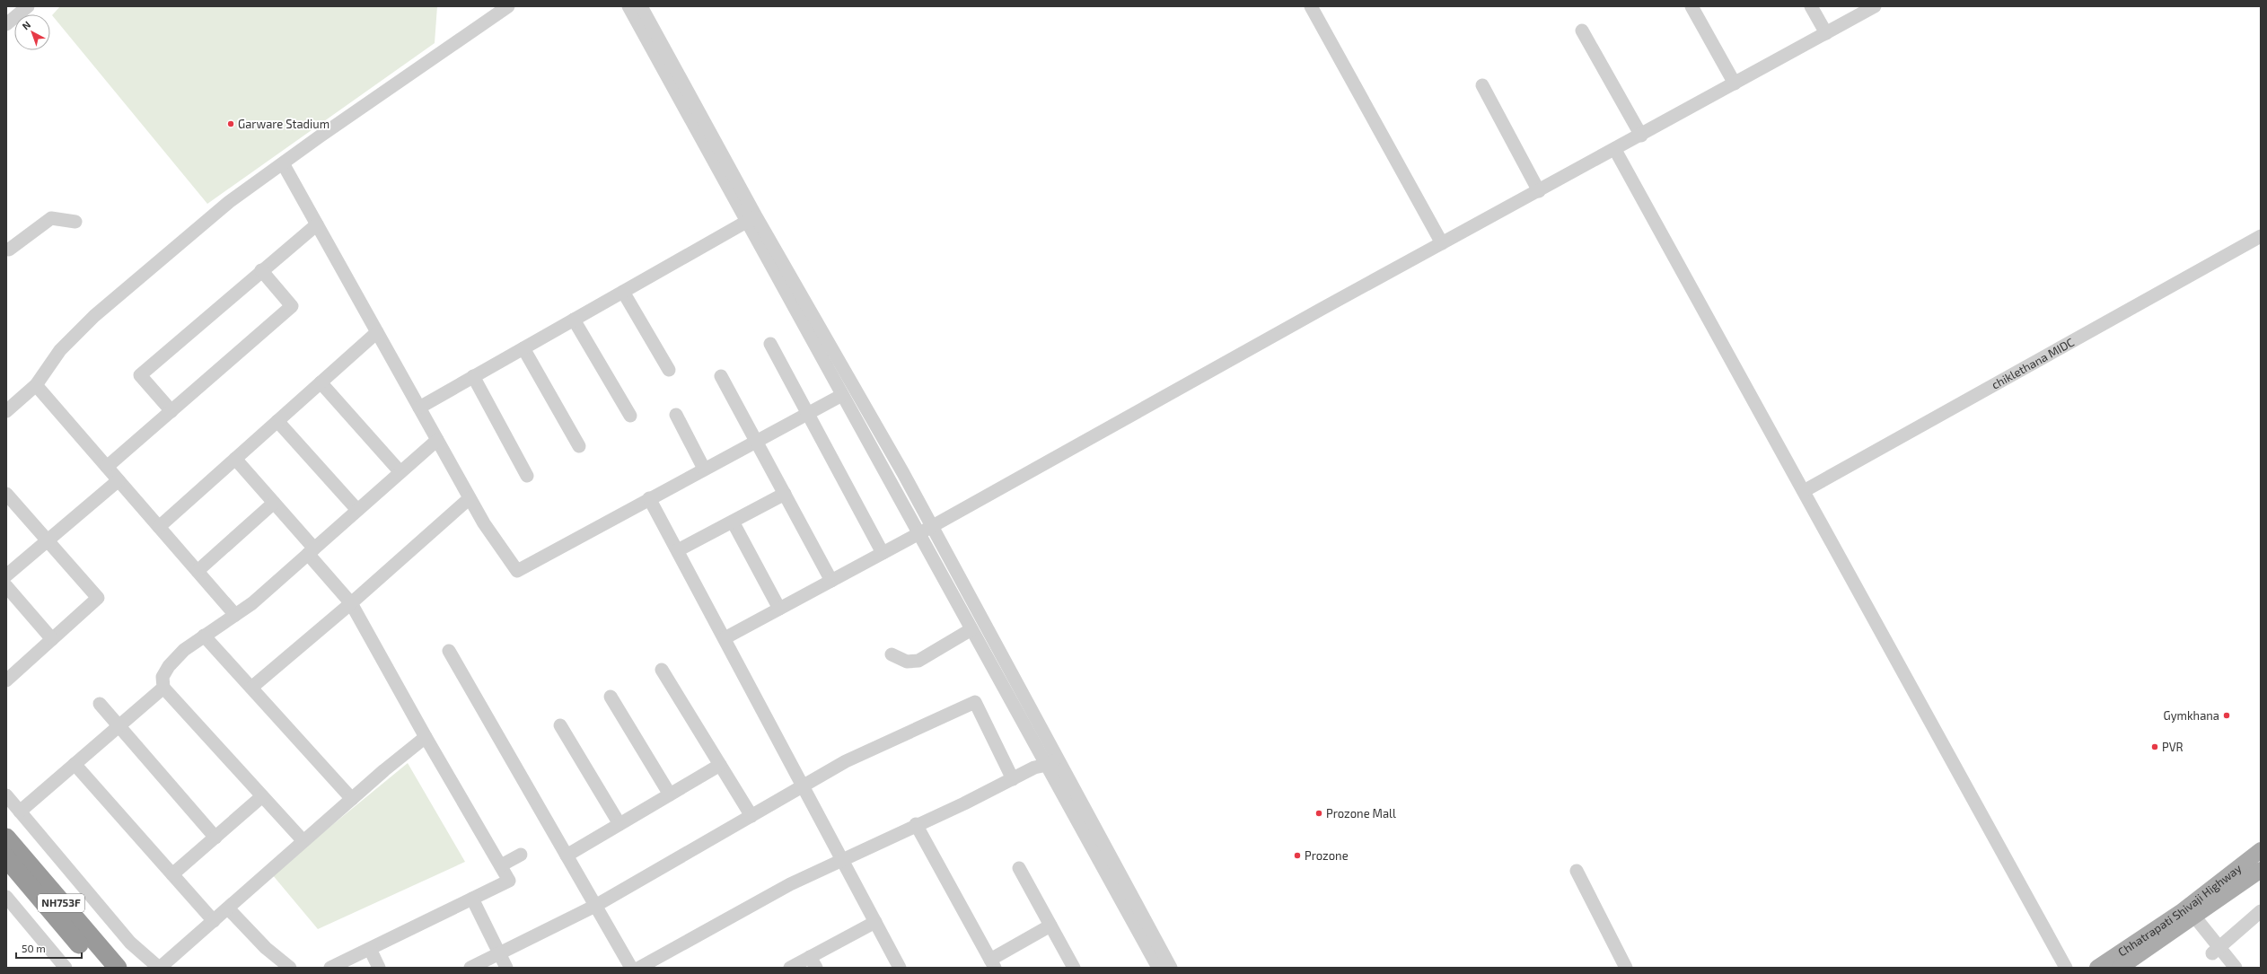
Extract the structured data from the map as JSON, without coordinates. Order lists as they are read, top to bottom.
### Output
{
  "streets": {
    "highway": ["NH753F"],
    "main road": ["Chhatrapati Shivaji Highway"],
    "street": ["chiklethana MIDC"]
  },
  "places": [
    "Garware Stadium",
    "Gymkhana",
    "PVR",
    "Prozone Mall",
    "Prozone"
  ],
  "scale_bar": "50 m",
  "north": "top left"
}
